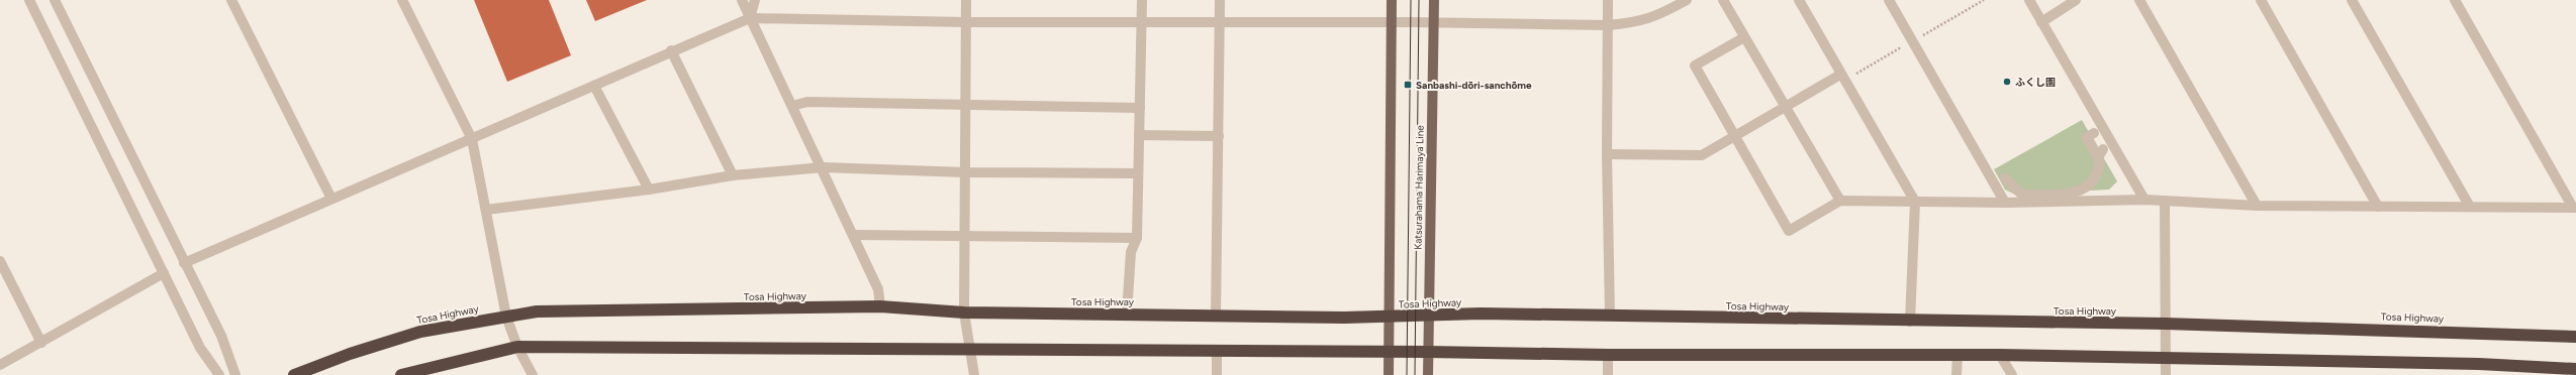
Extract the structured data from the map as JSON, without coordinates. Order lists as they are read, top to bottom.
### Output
{
  "streets": {
    "highway": ["Tosa Highway"],
    "main road": ["Katsurahama Harimaya Line"]
  },
  "crossings": [
    ["Katsurahama Harimaya Line", "Tosa Highway"]
  ],
  "places": {
    "other": ["ふくし園"],
    "transit": ["Sanbashi-dōri-sanchōme"]
  }
}
